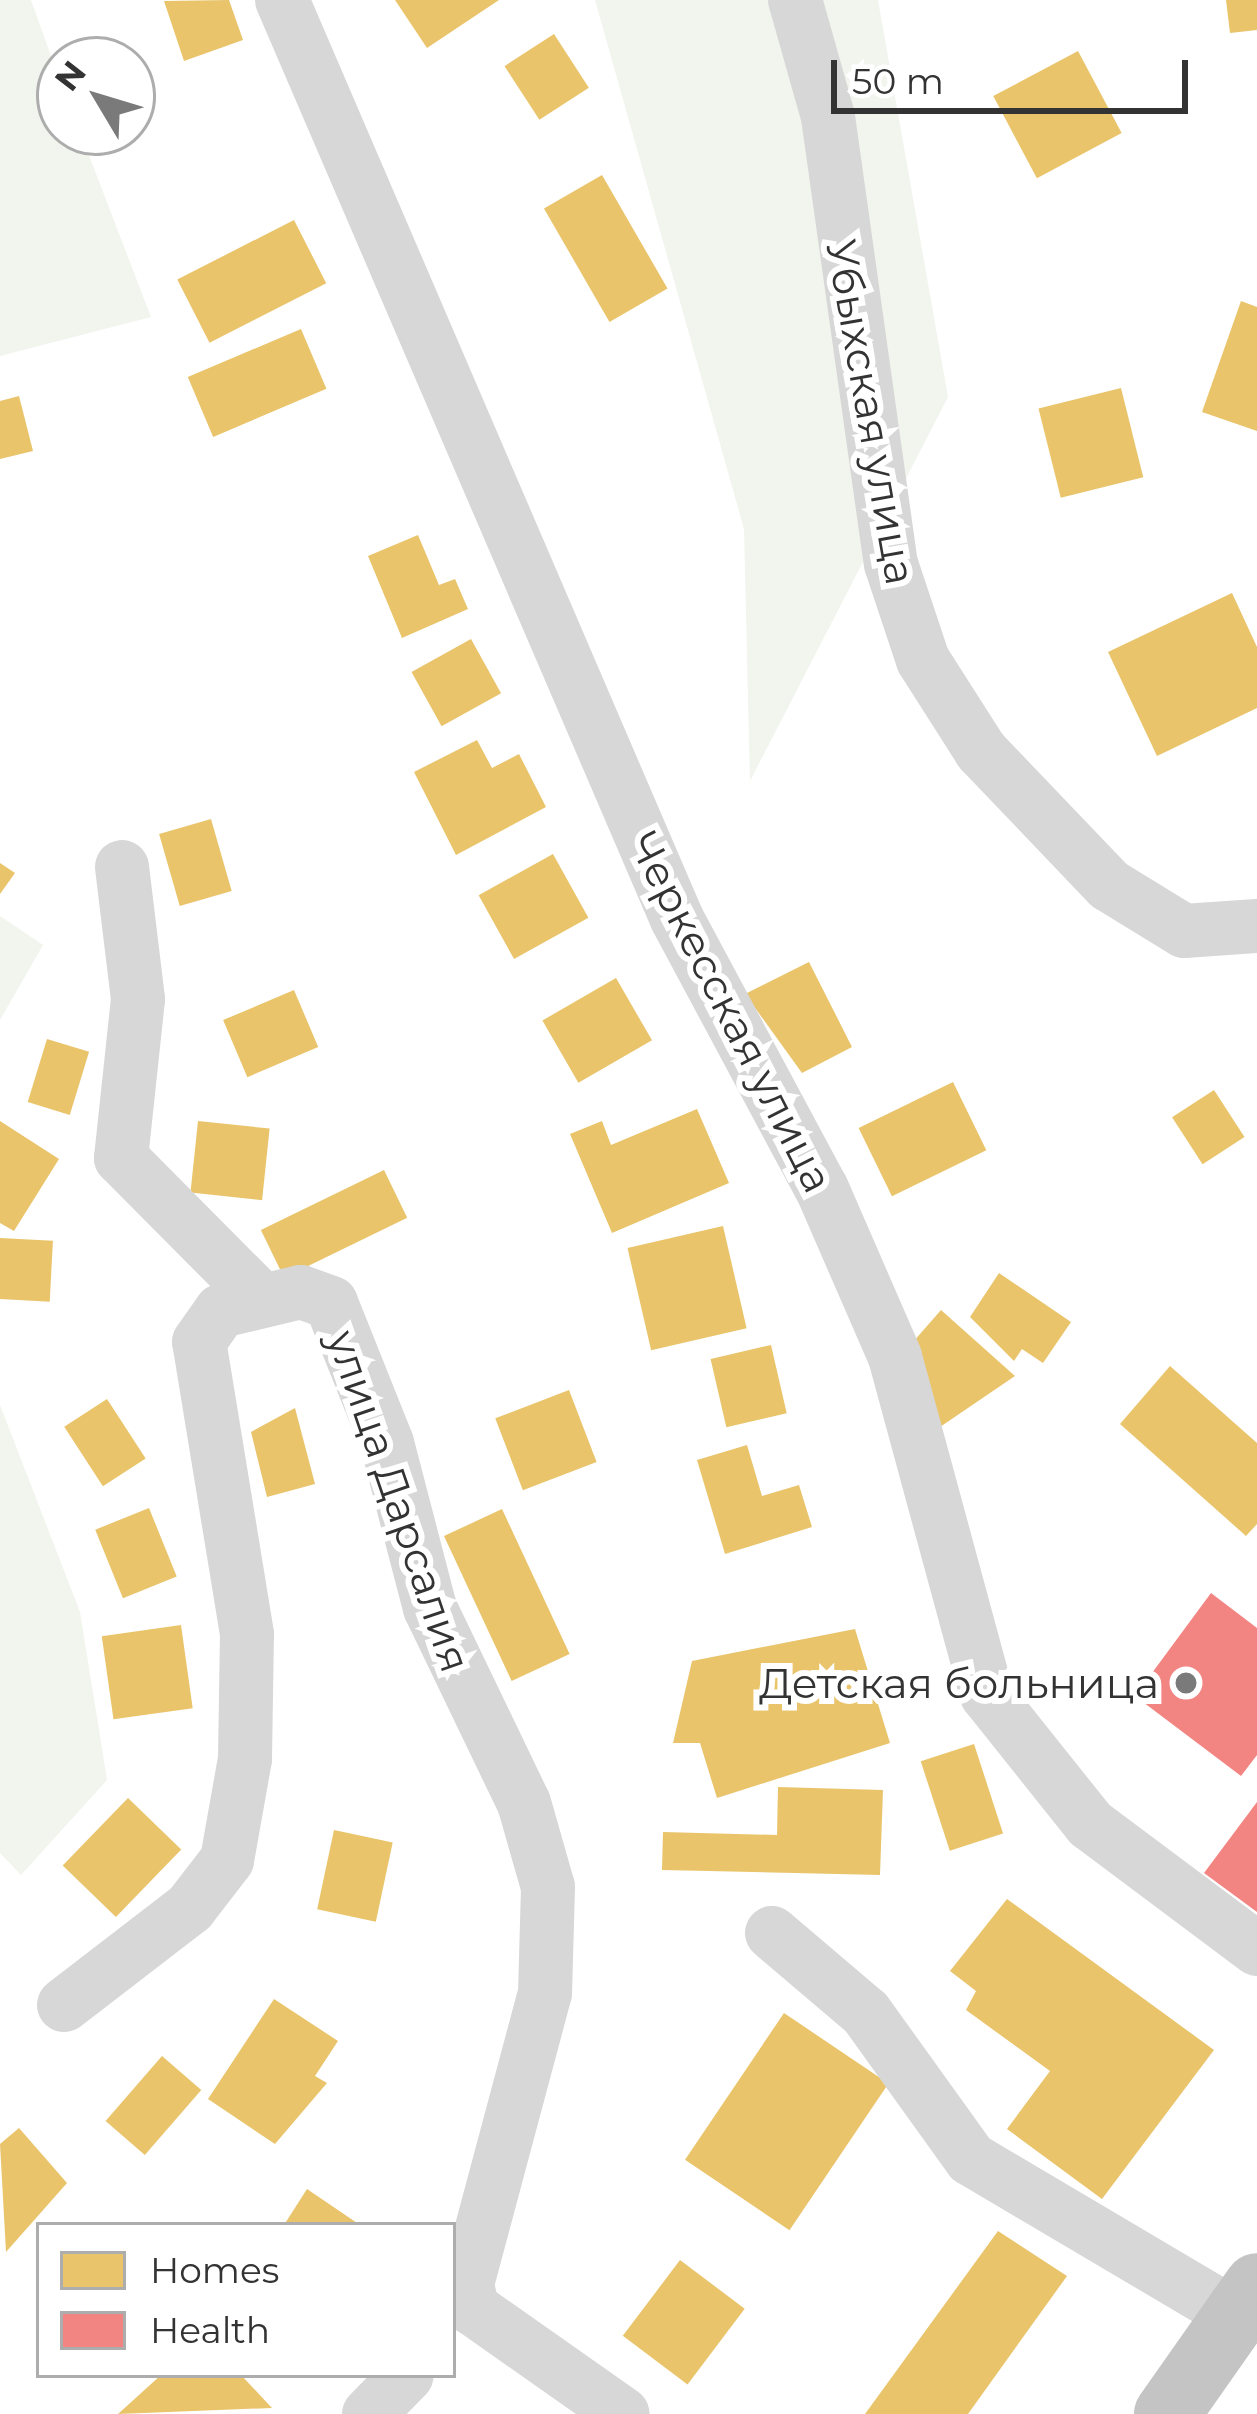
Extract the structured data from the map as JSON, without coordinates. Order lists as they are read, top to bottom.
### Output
{
  "streets": {
    "street": ["Убыхская улица", "Черкесская улица", "улица Дарсалия"]
  },
  "places": ["Детская больница"],
  "legend": ["Homes", "Health"],
  "scale_bar": "50 m",
  "north": "top left"
}
